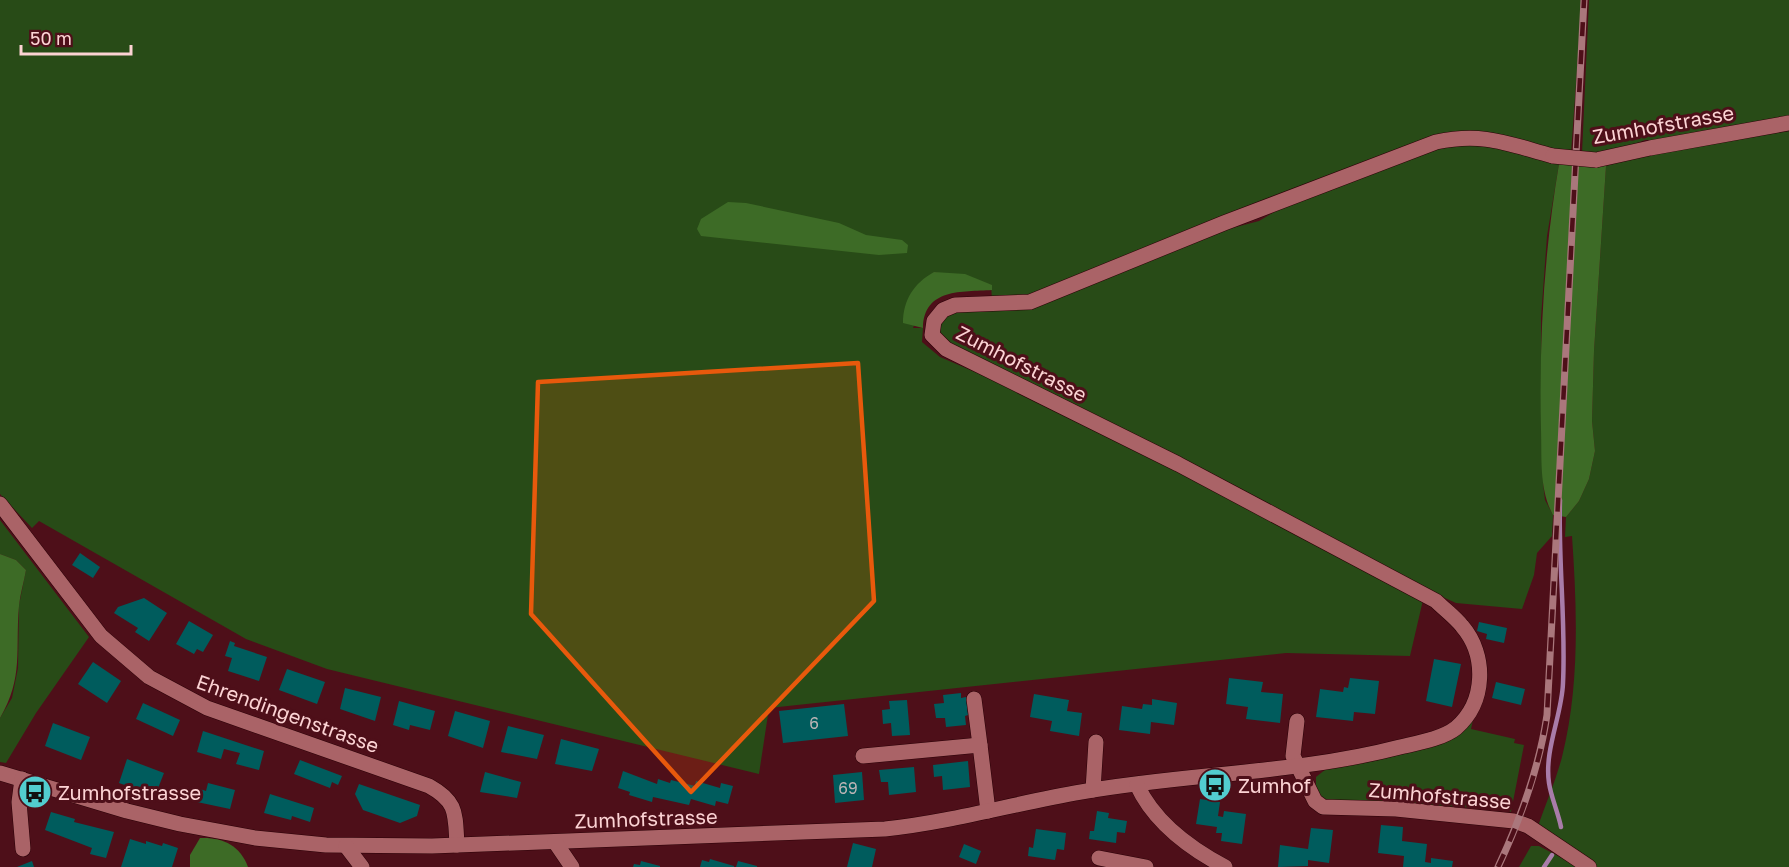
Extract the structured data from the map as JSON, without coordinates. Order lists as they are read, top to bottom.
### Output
{
  "streets": {
    "street": ["Zumhofstrasse", "Ehrendingenstrasse"]
  },
  "crossings": [
    ["Zumhofstrasse", "Ehrendingenstrasse"]
  ],
  "places": {
    "bus stop": ["Zumhof", "Zumhofstrasse"]
  },
  "house_numbers": ["6", "69"],
  "scale_bar": "50 m"
}
